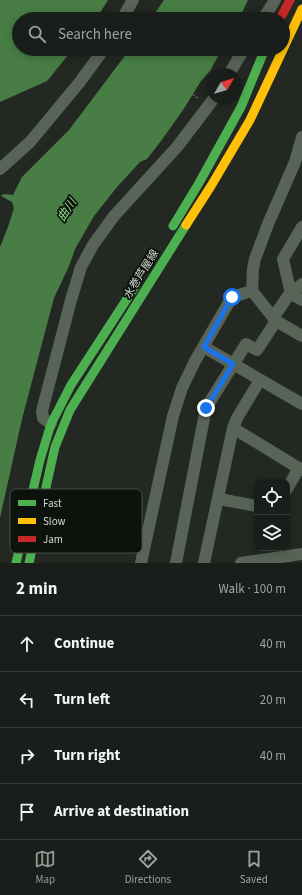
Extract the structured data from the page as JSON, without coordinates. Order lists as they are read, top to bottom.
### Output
{
  "streets": {
    "main road": ["水巻芦屋線"]
  },
  "water": ["曲川"],
  "legend": ["Fast", "Slow", "Jam"],
  "north": "top right",
  "page": {
    "search": "Search here",
    "heading": ["2 min", "Walk · 100 m"],
    "list": [
      ["Continue", "40 m"],
      ["Turn left", "20 m"],
      ["Turn right", "40 m"],
      "Arrive at destination"
    ],
    "nav": ["Map", "Directions", "Saved"]
  }
}
